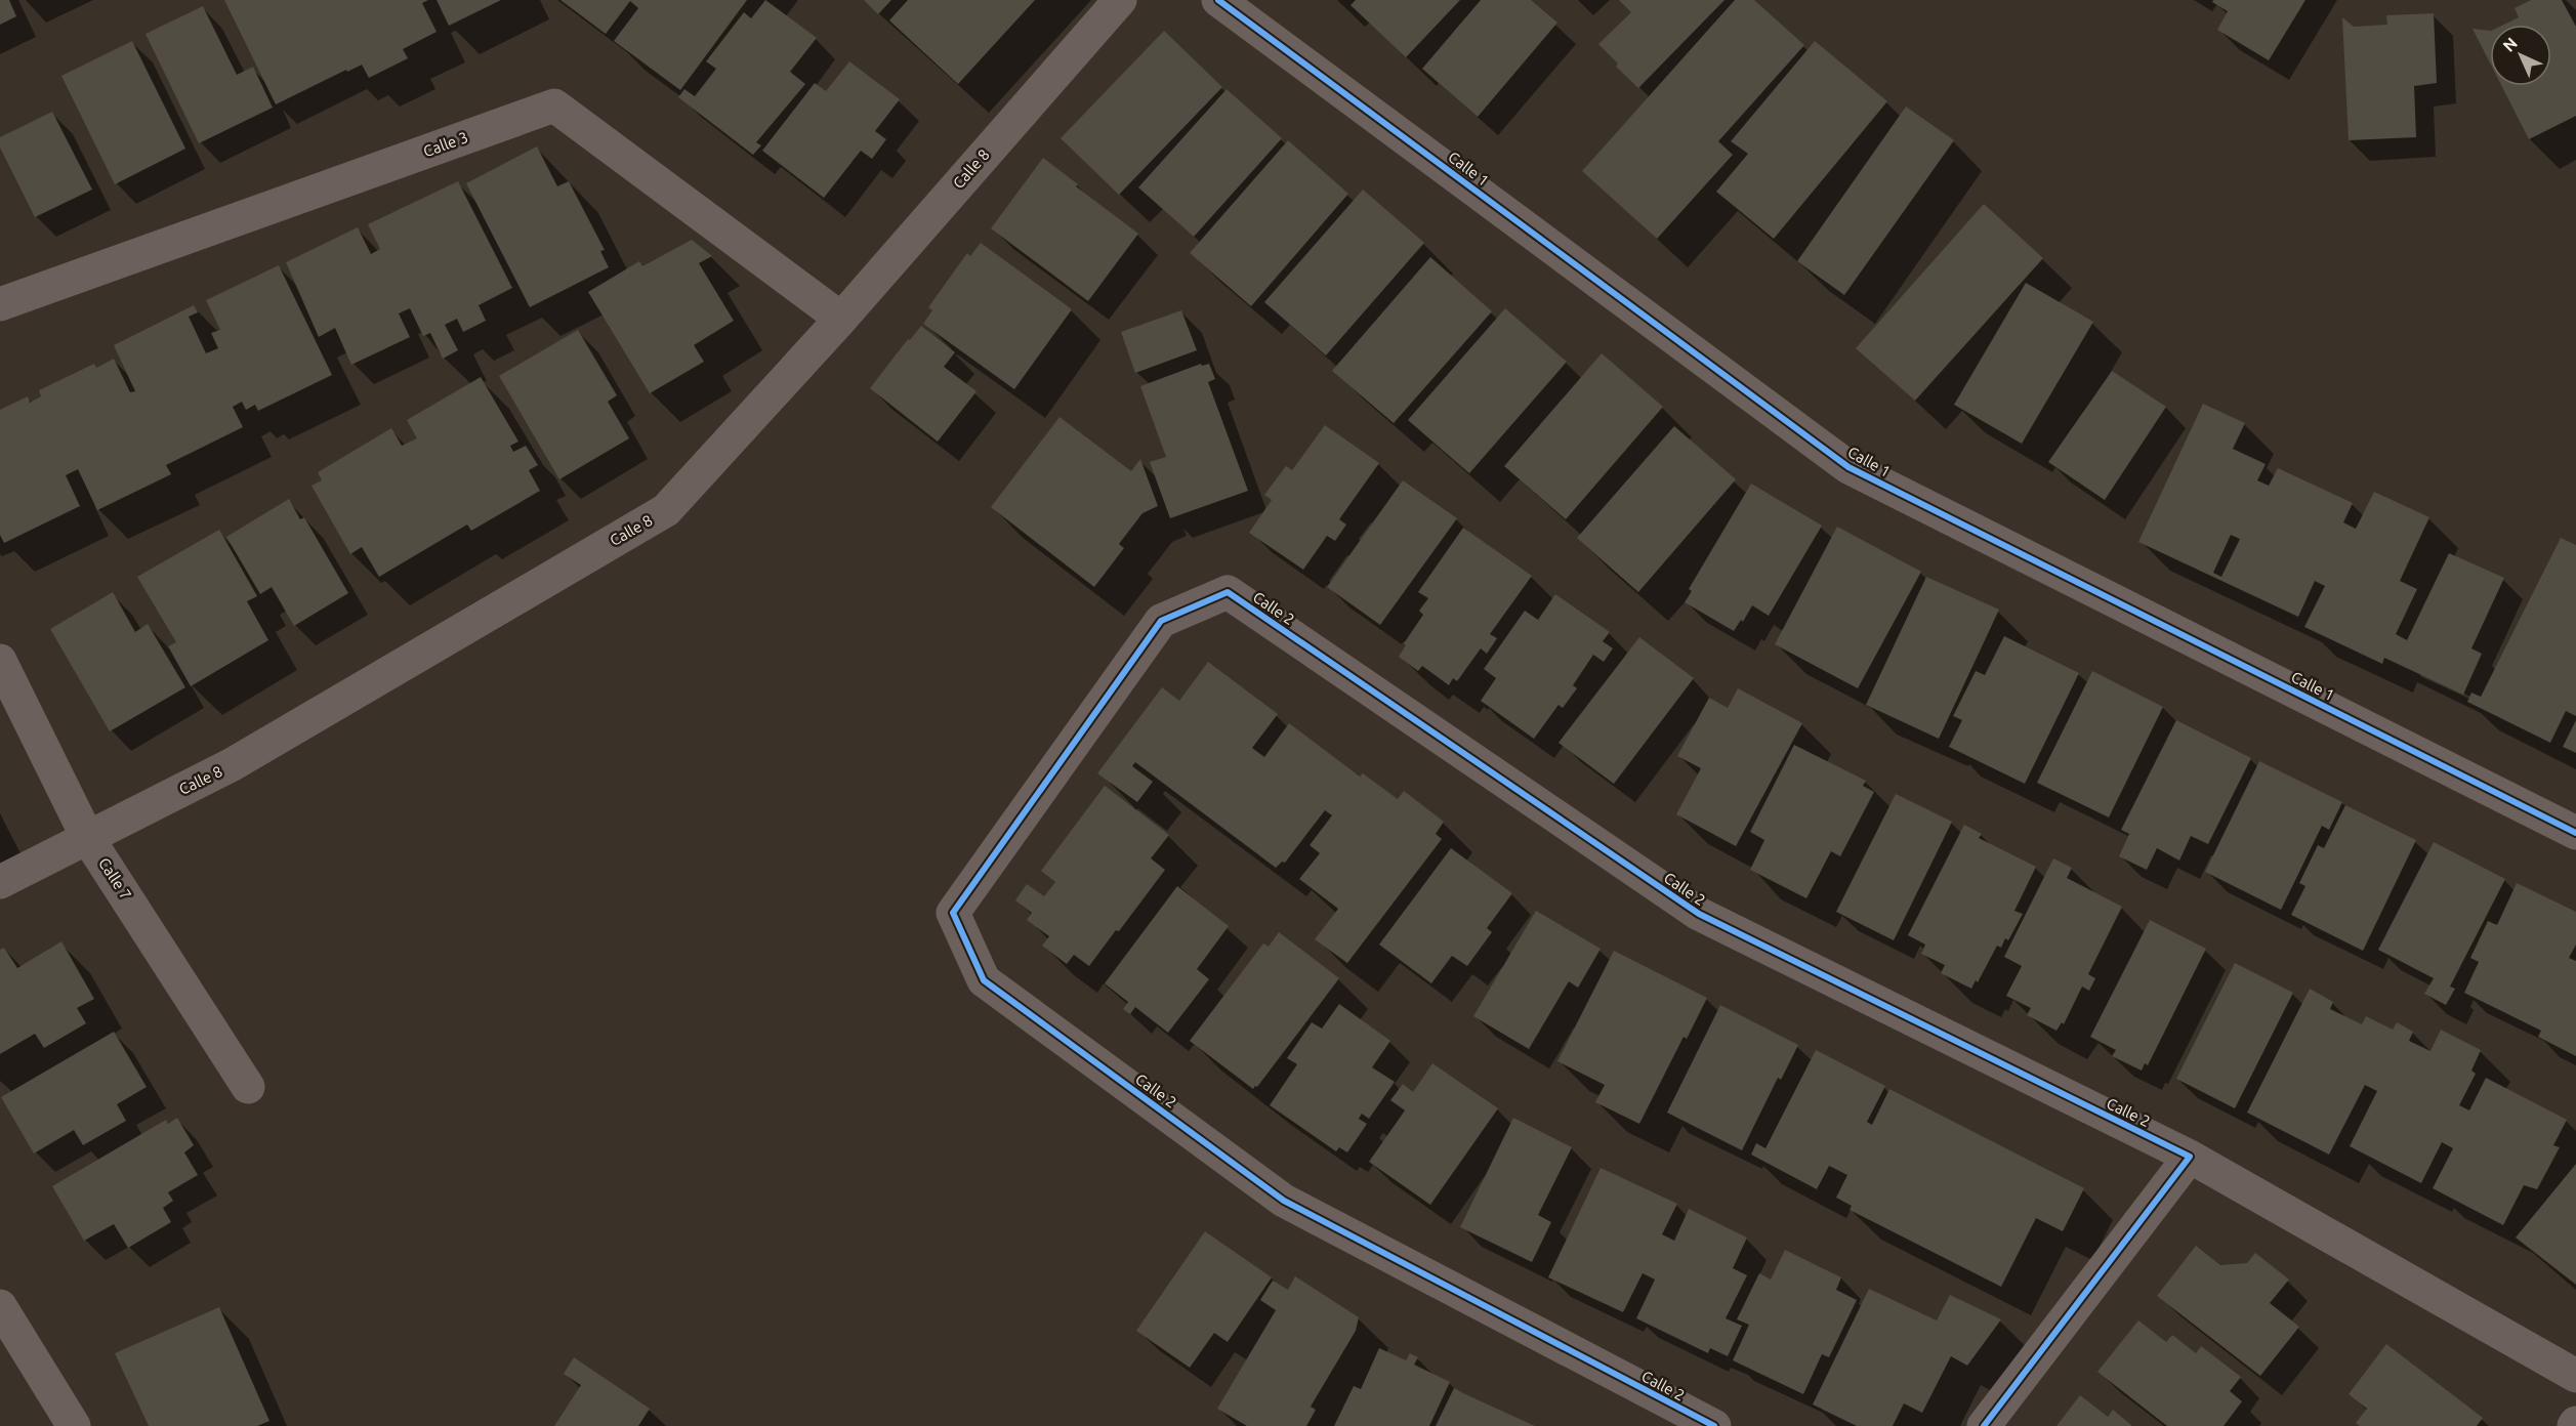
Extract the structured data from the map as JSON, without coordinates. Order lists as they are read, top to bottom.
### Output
{
  "streets": {
    "street": [
      "Calle 3",
      "Calle 8",
      "Calle 1",
      "Calle 2",
      "Calle 7"
    ]
  },
  "crossings": [
    ["Calle 3", "Calle 8"],
    ["Calle 8", "Calle 7"]
  ],
  "north": "top left"
}
